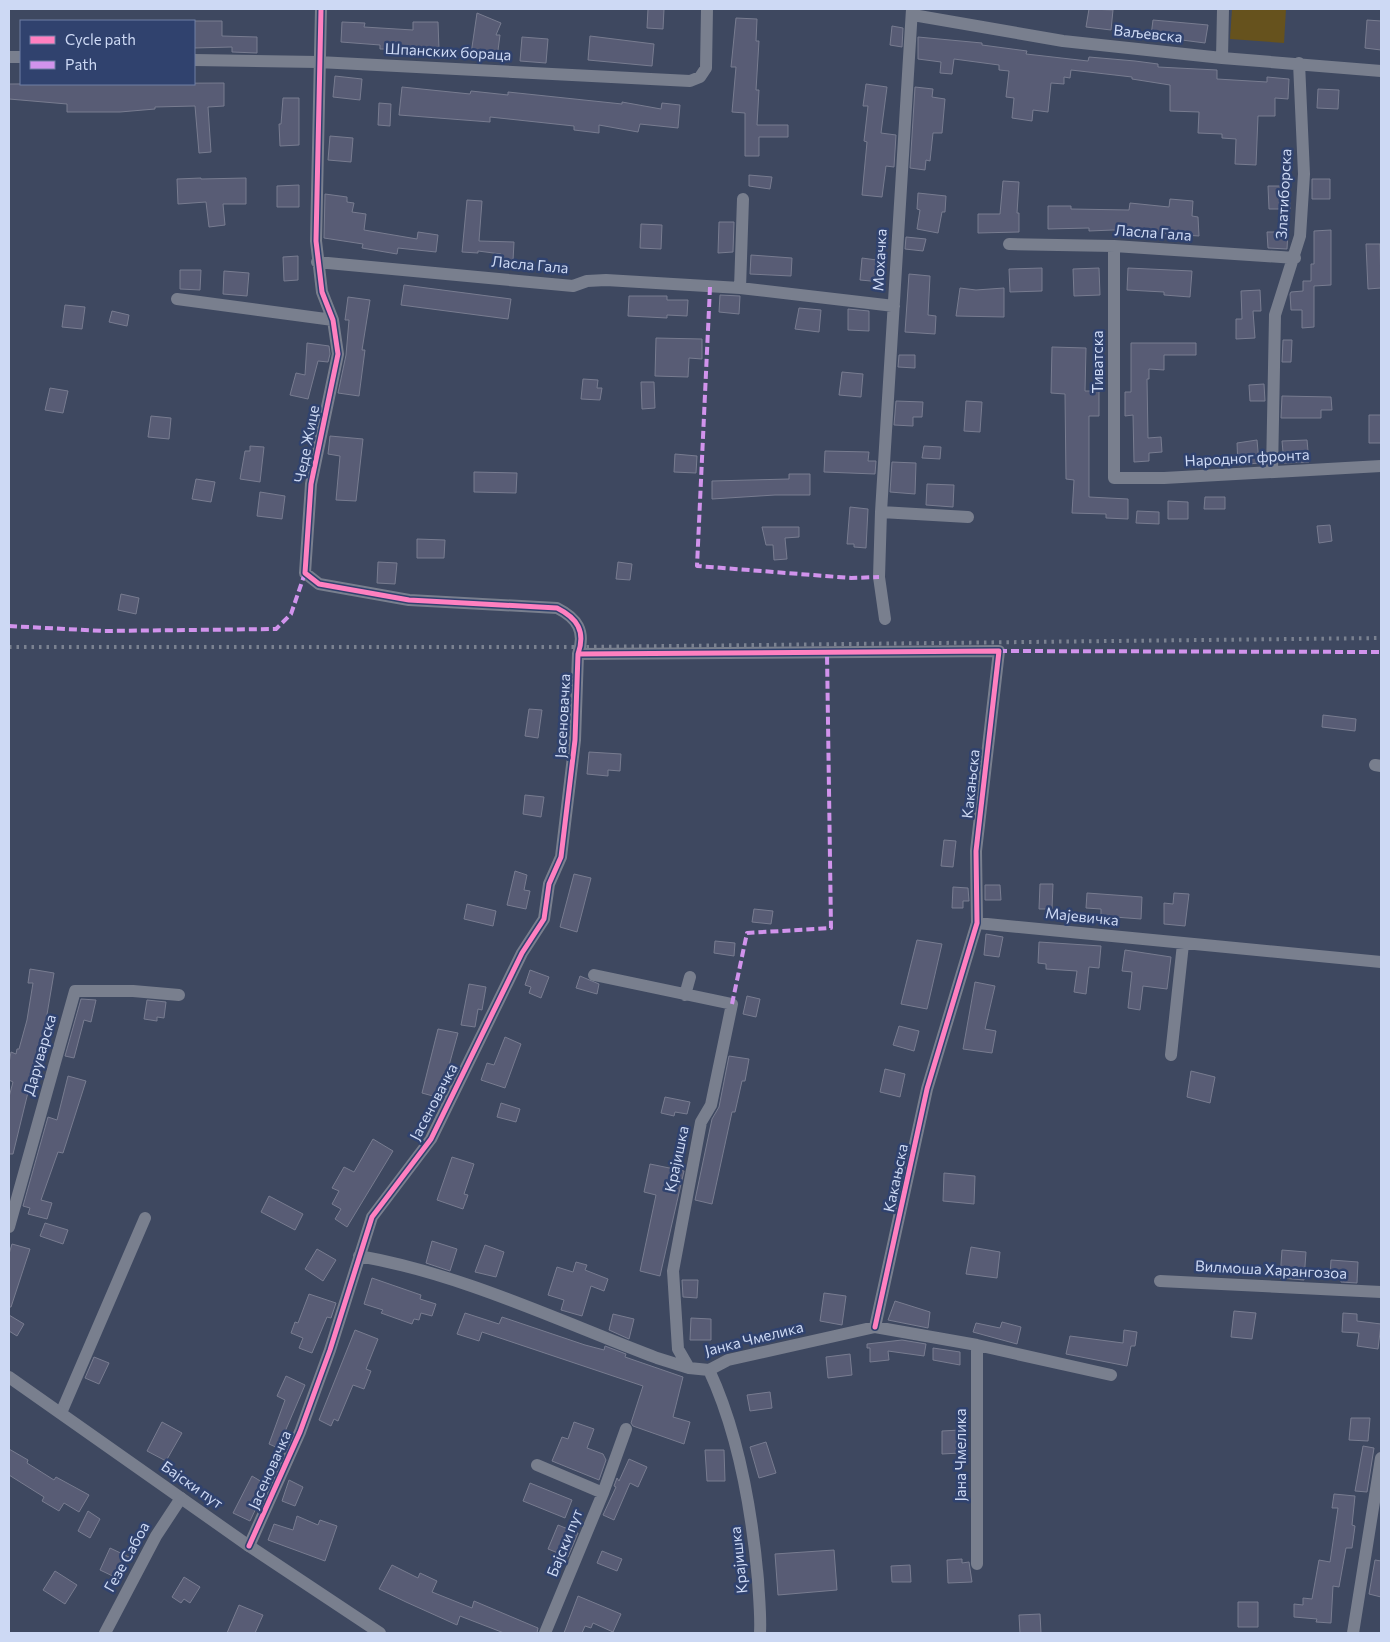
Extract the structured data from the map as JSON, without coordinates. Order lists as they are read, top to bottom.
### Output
{
  "streets": {
    "street": [
      "Ваљевска",
      "Шпанских бораца",
      "Златиборска",
      "Ласла Гала",
      "Мохачка",
      "Тиватска",
      "Чеде Жице",
      "Народног фронта",
      "Јасеновачка",
      "Какањска",
      "Мајевичка",
      "Даруварска",
      "Крајишка",
      "Вилмоша Харангозоа",
      "Јанка Чмелика",
      "Јана Чмелика",
      "Бајски пут",
      "Гезе Сабоа"
    ]
  },
  "crossings": [
    ["Ваљевска", "Златиборска"],
    ["Ваљевска", "Мохачка"],
    ["Шпанских бораца", "Чеде Жице"],
    ["Златиборска", "Ласла Гала"],
    ["Златиборска", "Народног фронта"],
    ["Ласла Гала", "Мохачка"],
    ["Ласла Гала", "Тиватска"],
    ["Ласла Гала", "Чеде Жице"],
    ["Тиватска", "Народног фронта"],
    ["Чеде Жице", "Јасеновачка"],
    ["Чеде Жице", "Какањска"],
    ["Јасеновачка", "Какањска"],
    ["Јасеновачка", "Јанка Чмелика"],
    ["Јасеновачка", "Бајски пут"],
    ["Какањска", "Мајевичка"],
    ["Какањска", "Јанка Чмелика"],
    ["Крајишка", "Јанка Чмелика"],
    ["Јанка Чмелика", "Јана Чмелика"],
    ["Бајски пут", "Гезе Сабоа"]
  ],
  "legend": ["Cycle path", "Path"]
}
